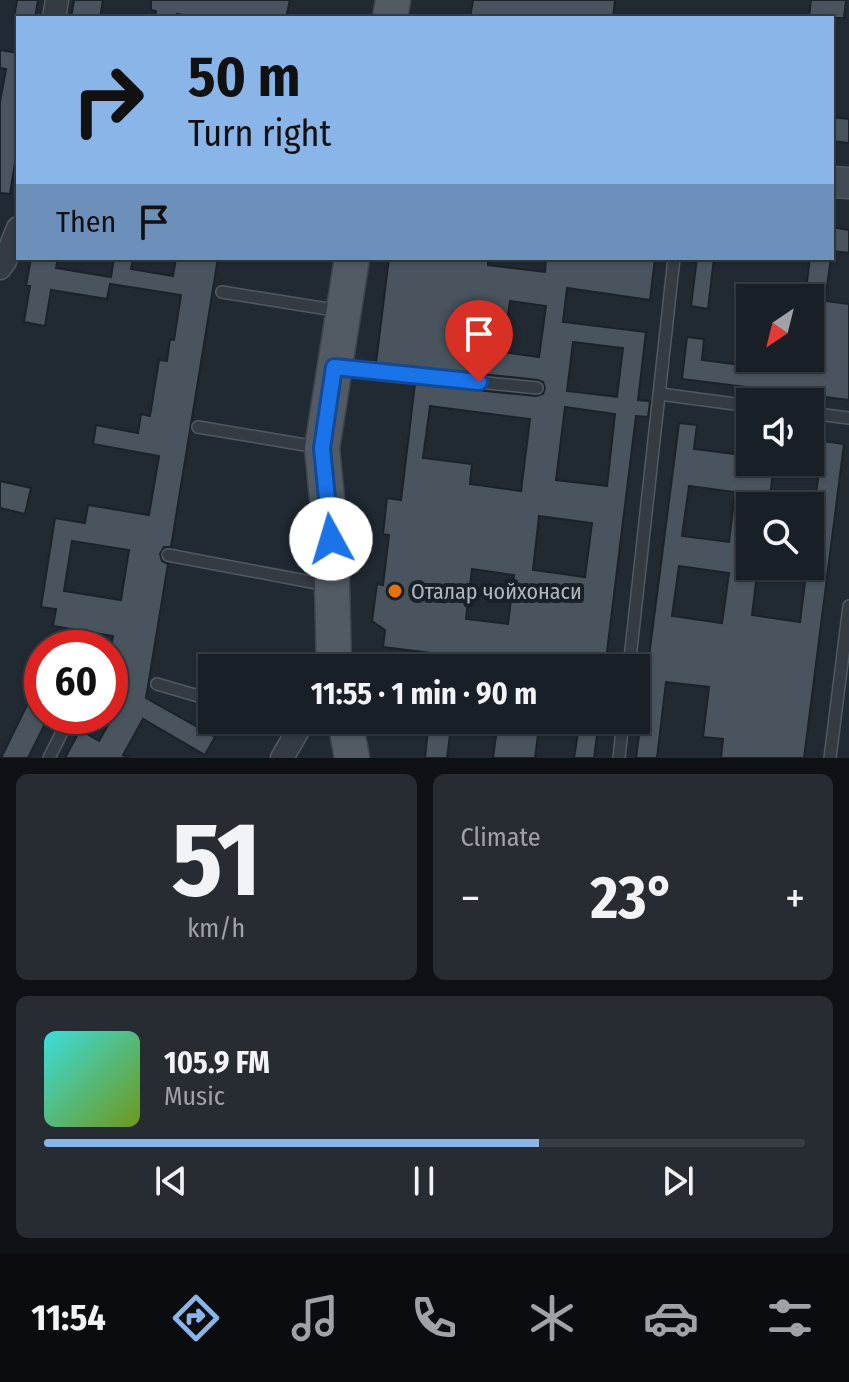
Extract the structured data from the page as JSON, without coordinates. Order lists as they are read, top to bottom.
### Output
{
  "places": ["Оталар чойхонаси"],
  "north": "bottom left",
  "page": {
    "turn": ["50 m", "Turn right"],
    "then": "Then",
    "limit": "60",
    "trip": "11:55 · 1 min · 90 m",
    "tile": [
      ["51", "km/h"],
      "Climate"
    ],
    "heat": ["−", "23°", "+"],
    "song": ["105.9 FM", "Music"],
    "tabs": "11:54"
  }
}
